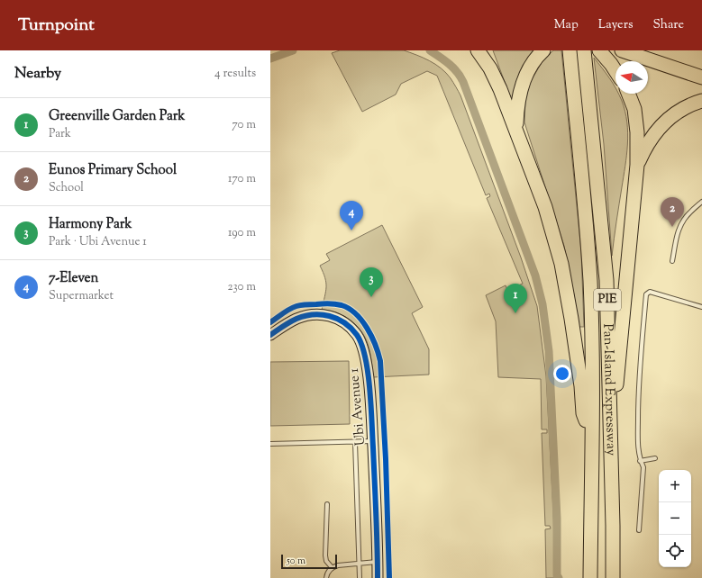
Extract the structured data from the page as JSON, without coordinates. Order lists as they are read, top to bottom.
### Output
{
  "streets": {
    "highway": ["PIE", "Pan-Island Expressway"],
    "street": ["Ubi Avenue 1"]
  },
  "scale_bar": "50 m",
  "north": "left",
  "page": {
    "header": "Turnpoint",
    "nav": ["Map", "Layers", "Share"],
    "heading": ["Nearby", "4 results"],
    "list": [
      {
        "mark": "1",
        "name": "Greenville Garden Park",
        "note": "Park",
        "value": "70 m"
      },
      {
        "mark": "2",
        "name": "Eunos Primary School",
        "note": "School",
        "value": "170 m"
      },
      {
        "mark": "3",
        "name": "Harmony Park",
        "note": "Park · Ubi Avenue 1",
        "value": "190 m"
      },
      {
        "mark": "4",
        "name": "7-Eleven",
        "note": "Supermarket",
        "value": "230 m"
      }
    ],
    "pins": [
      "2",
      "4",
      "3",
      "1"
    ],
    "map_buttons": ["+", "−"],
    "scale": "50 m"
  }
}
